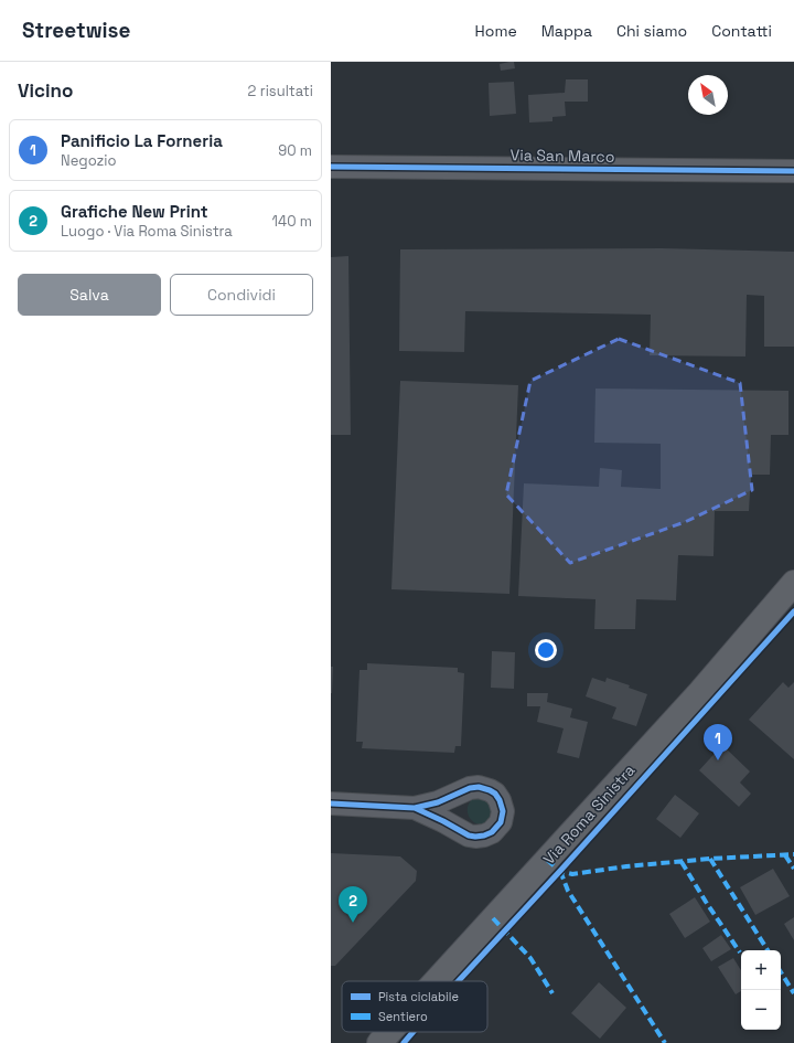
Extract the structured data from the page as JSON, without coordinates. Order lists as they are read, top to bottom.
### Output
{
  "streets": {
    "main road": ["Via Roma Sinistra"],
    "street": ["Via San Marco"]
  },
  "legend": ["Pista ciclabile", "Sentiero"],
  "north": "top left",
  "page": {
    "header": "Streetwise",
    "nav": [
      "Home",
      "Mappa",
      "Chi siamo",
      "Contatti"
    ],
    "heading": ["Vicino", "2 risultati"],
    "list": [
      {
        "mark": "1",
        "name": "Panificio La Forneria",
        "note": "Negozio",
        "value": "90 m"
      },
      {
        "mark": "2",
        "name": "Grafiche New Print",
        "note": "Luogo · Via Roma Sinistra",
        "value": "140 m"
      }
    ],
    "buttons": ["Salva", "Condividi"],
    "pins": ["1", "2"],
    "map_buttons": ["+", "−"]
  }
}
